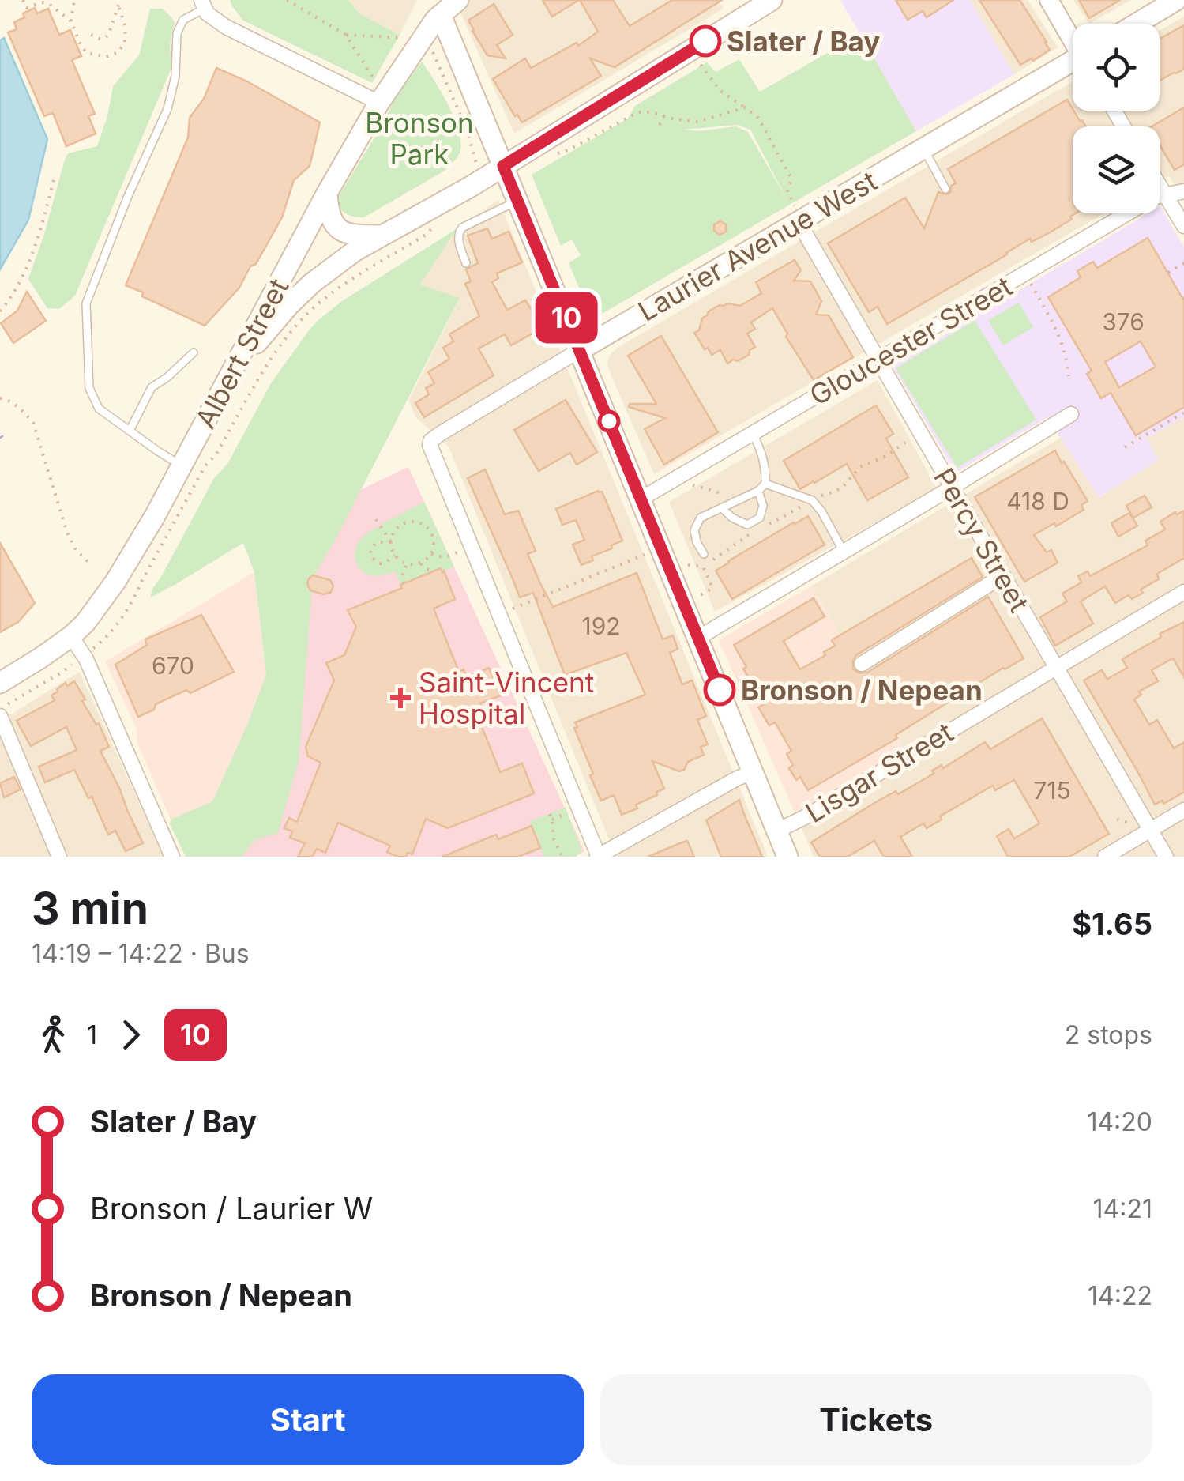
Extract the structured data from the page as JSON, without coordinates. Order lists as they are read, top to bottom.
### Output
{
  "streets": {
    "main road": ["Laurier Avenue West", "Albert Street"],
    "street": ["Gloucester Street", "Percy Street", "Lisgar Street"]
  },
  "crossings": [
    ["Laurier Avenue West", "Percy Street"],
    ["Gloucester Street", "Percy Street"],
    ["Percy Street", "Lisgar Street"]
  ],
  "parks": ["Bronson Park"],
  "places": {
    "other": ["Slater / Bay", "Bronson / Nepean"],
    "health": ["Saint-Vincent Hospital"]
  },
  "lines": ["bus line 10"],
  "house_numbers": [
    "376",
    "418 D",
    "192",
    "670",
    "715"
  ],
  "page": {
    "on_map": "10",
    "heading": ["3 min", "14:19 – 14:22 · Bus", "$1.65"],
    "legs": ["1", "10", "2 stops"],
    "list": [
      {
        "name": "Slater / Bay",
        "value": "14:20"
      },
      {
        "name": "Bronson / Laurier W",
        "value": "14:21"
      },
      {
        "name": "Bronson / Nepean",
        "value": "14:22"
      }
    ],
    "buttons": ["Start", "Tickets"]
  }
}
